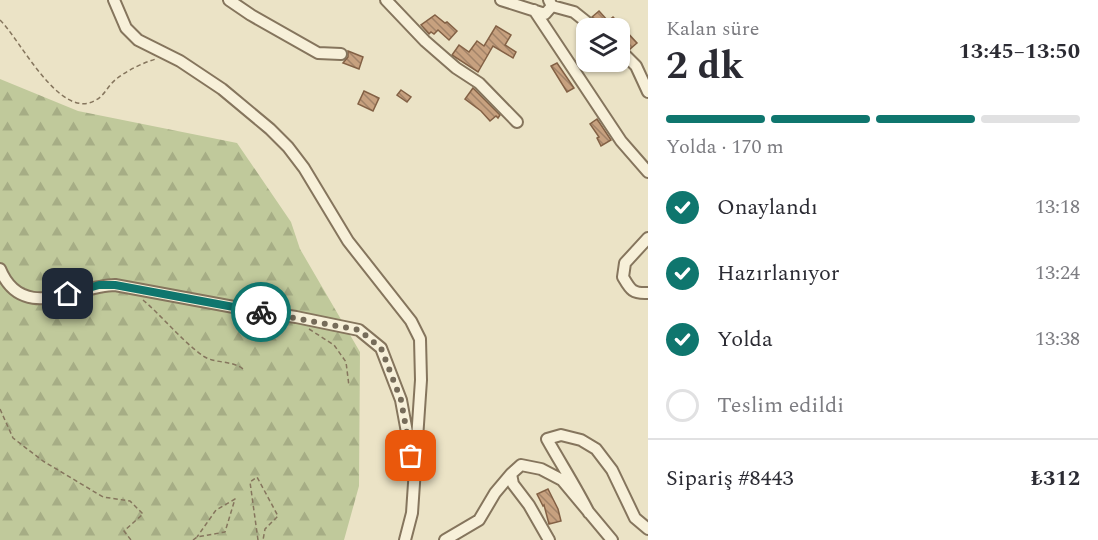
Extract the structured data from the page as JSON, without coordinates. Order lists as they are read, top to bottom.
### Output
{
  "page": {
    "heading": ["2 dk", "Kalan süre", "13:45–13:50"],
    "panel": ["Sipariş #8443", "₺312"],
    "bar": "Yolda · 170 m",
    "list": [
      ["Onaylandı", "13:18"],
      ["Hazırlanıyor", "13:24"],
      ["Yolda", "13:38"],
      "Teslim edildi"
    ]
  }
}
